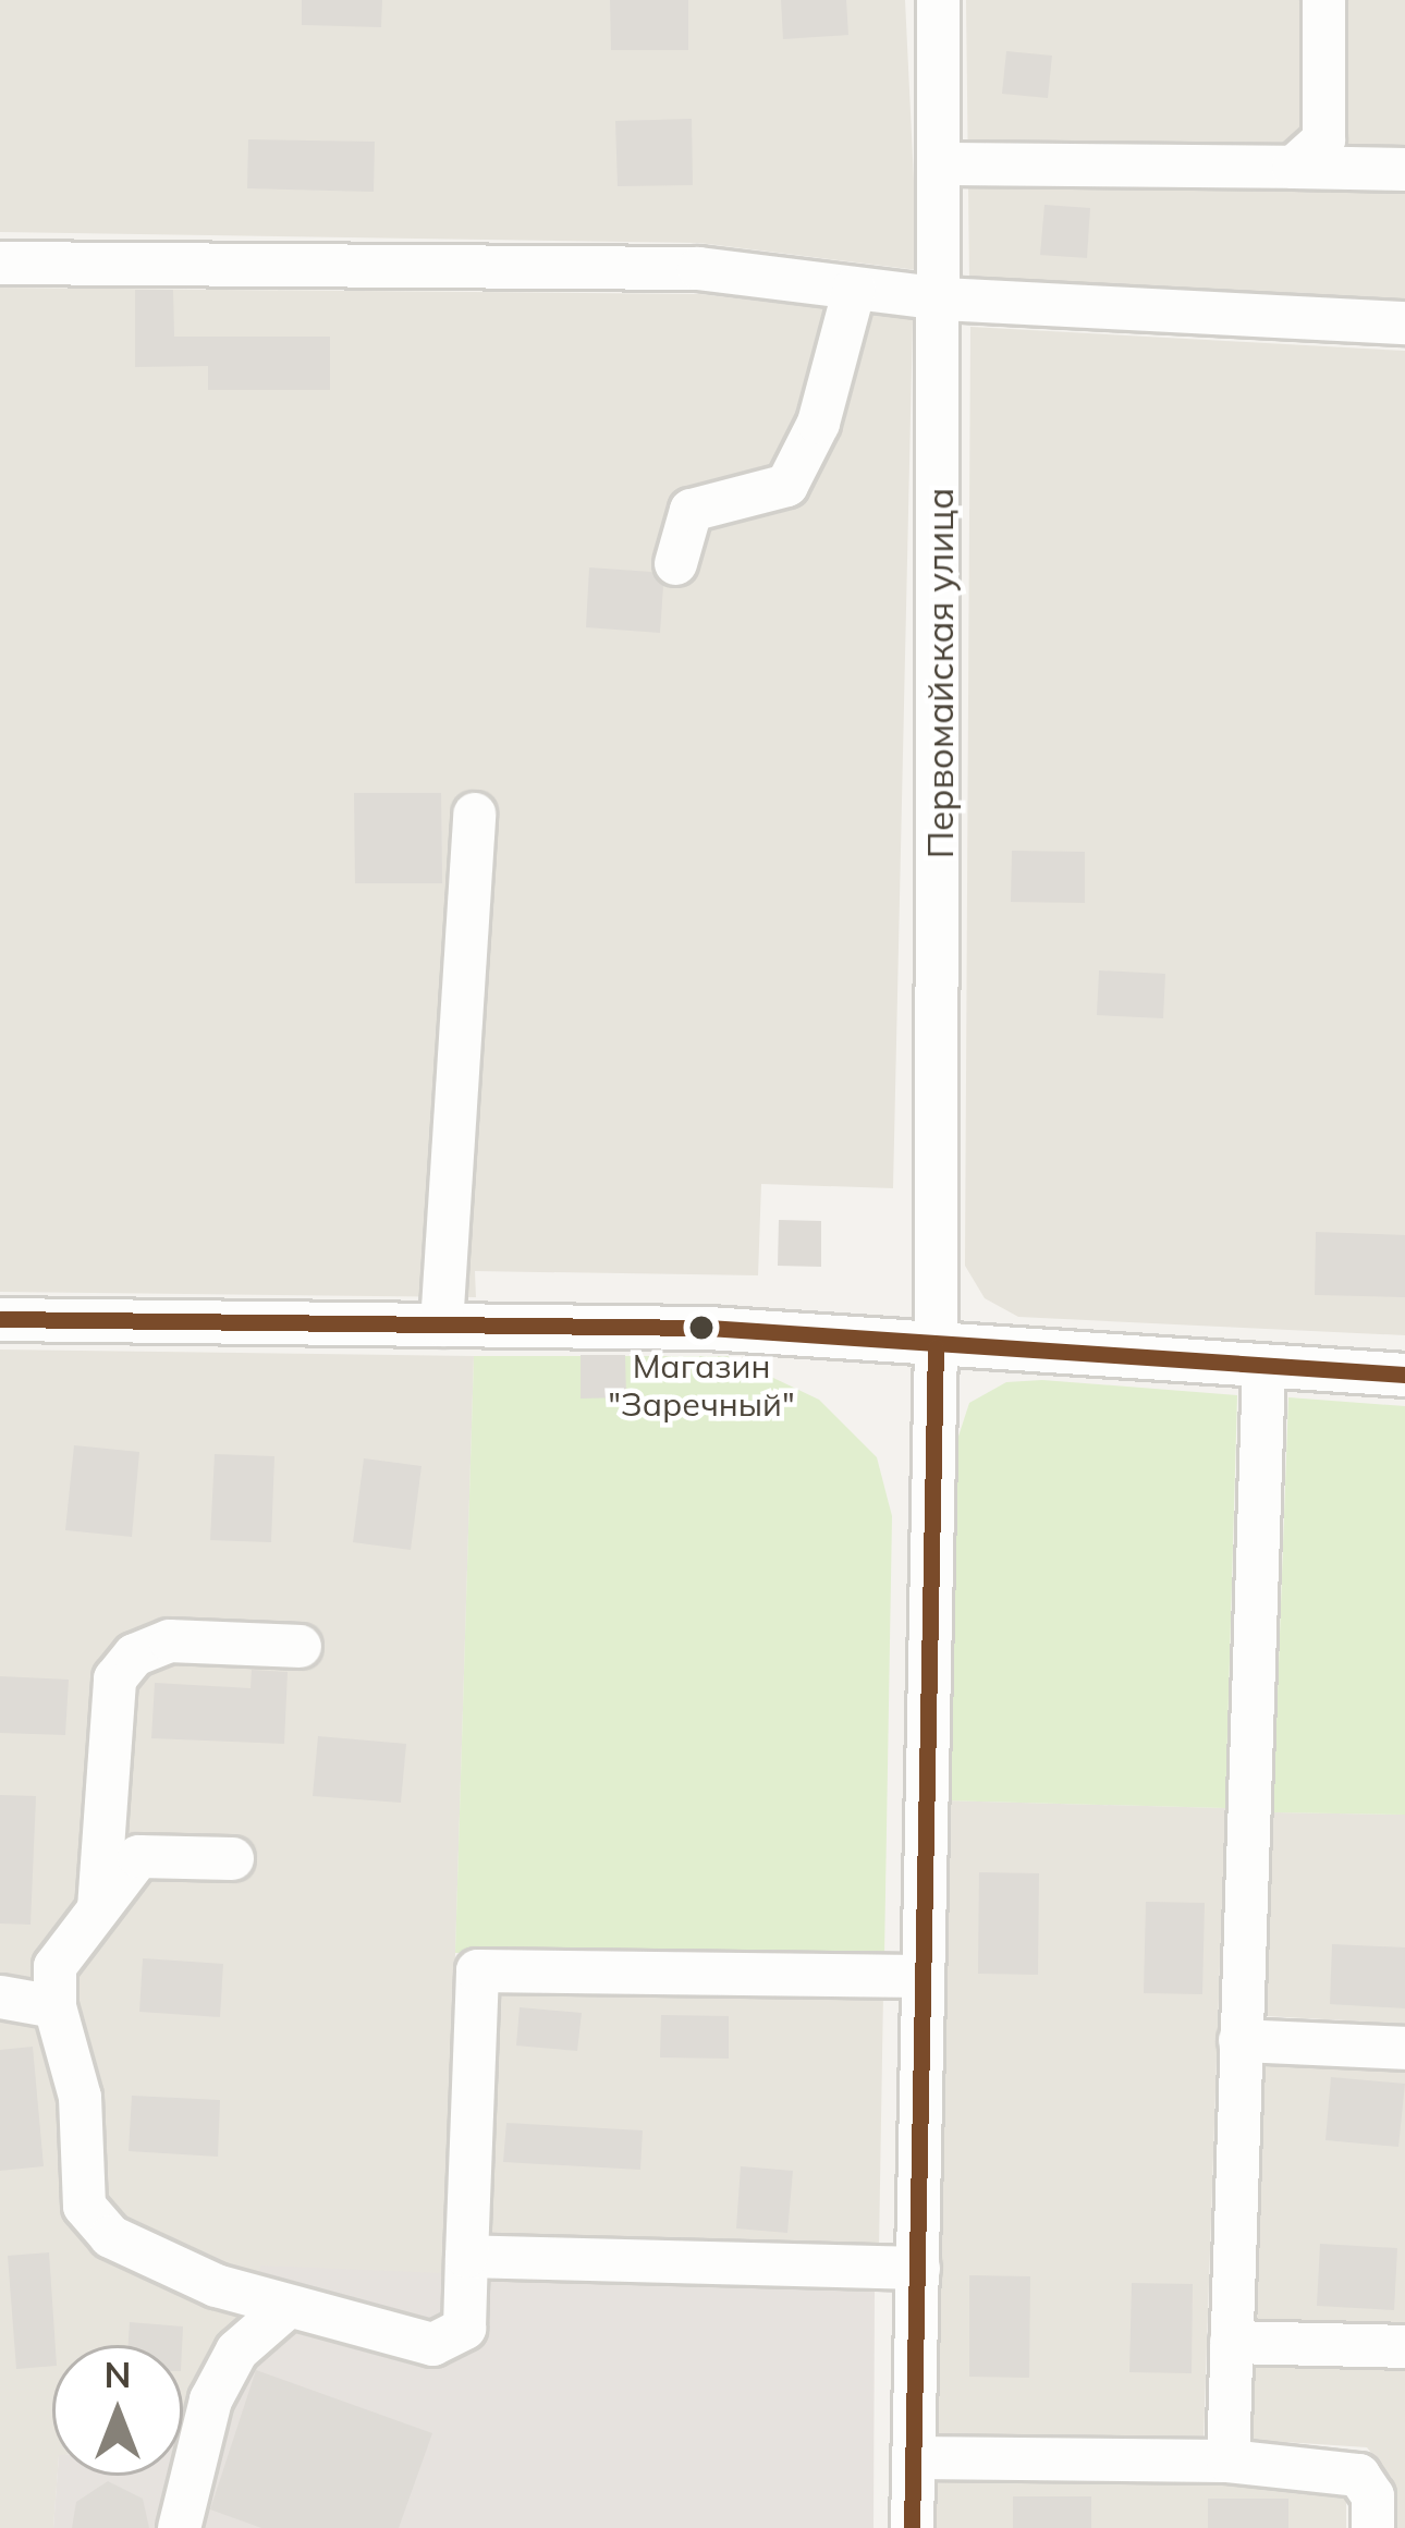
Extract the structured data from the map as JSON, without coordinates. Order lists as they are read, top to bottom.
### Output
{
  "streets": {
    "street": ["Первомайская улица"]
  },
  "places": ["Магазин \"Заречный\""],
  "north": "top"
}
